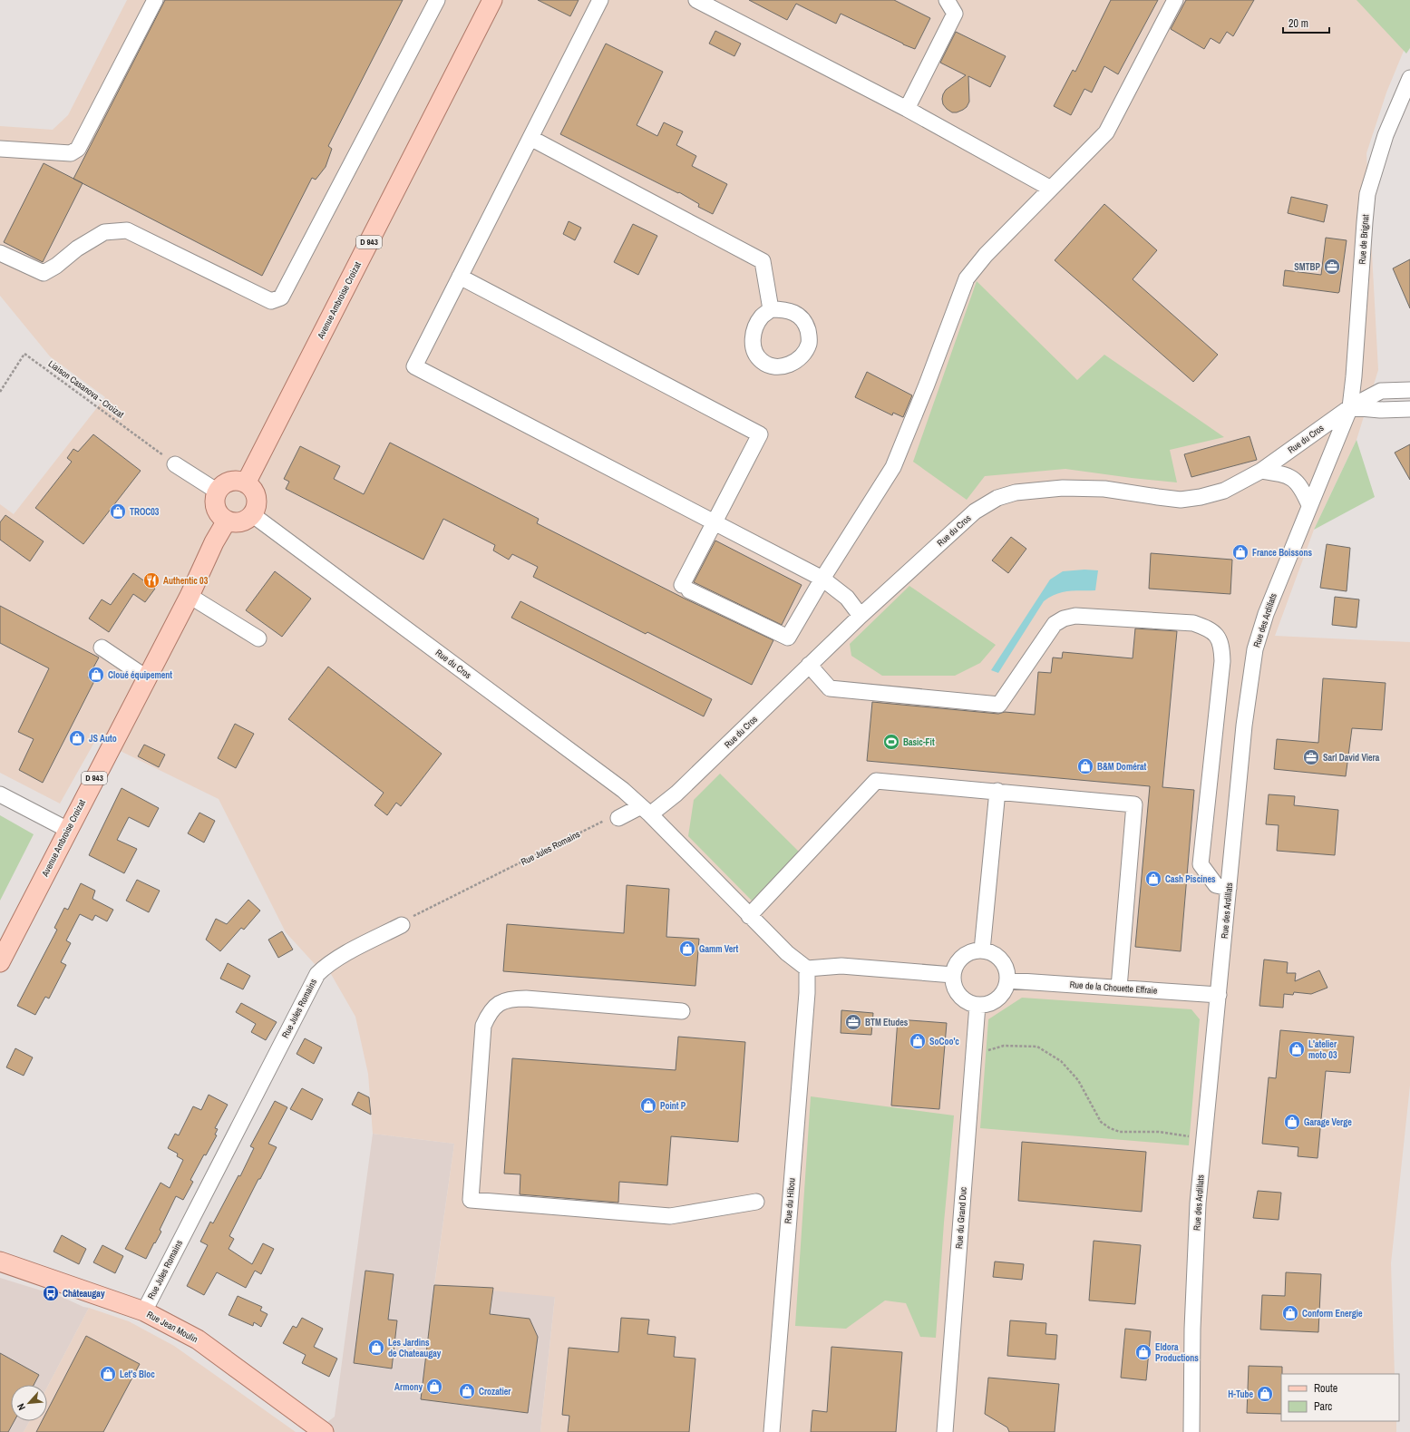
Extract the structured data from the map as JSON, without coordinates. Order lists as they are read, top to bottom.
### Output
{
  "streets": {
    "main road": ["D 943", "Avenue Ambroise Croizat", "Rue Jean Moulin"],
    "street": [
      "Rue de Brignat",
      "Rue du Cros",
      "Rue des Ardillats",
      "Rue Jules Romains",
      "Rue de la Chouette Effraie",
      "Rue du Hibou",
      "Rue du Grand Duc"
    ],
    "path": ["Liaison Casanova - Croizat"]
  },
  "crossings": [
    ["Rue de Brignat", "Rue du Cros"],
    ["Rue de Brignat", "Rue des Ardillats"],
    ["Avenue Ambroise Croizat", "Rue du Cros"],
    ["Rue du Cros", "Rue des Ardillats"],
    ["Rue des Ardillats", "Rue de la Chouette Effraie"],
    ["Rue Jules Romains", "Rue Jean Moulin"],
    ["Rue de la Chouette Effraie", "Rue du Grand Duc"]
  ],
  "places": {
    "office": ["SMTBP", "Sarl David Viera", "BTM Etudes"],
    "shop": [
      "TROC03",
      "France Boissons",
      "Cloué équipement",
      "JS Auto",
      "B&M Domérat",
      "Cash Piscines",
      "Gamm Vert",
      "SoCoo'c",
      "L'atelier moto 03",
      "Point P",
      "Garage Verge",
      "Conform Energie",
      "Les Jardins de Chateaugay",
      "Eldora Productions",
      "Let's Bloc",
      "Armony",
      "Crozatier",
      "H-Tube"
    ],
    "restaurant": ["Authentic 03"],
    "sports": ["Basic-Fit"],
    "bus stop": ["Châteaugay"]
  },
  "legend": ["Route", "Parc"],
  "scale_bar": "20 m",
  "north": "bottom left"
}
